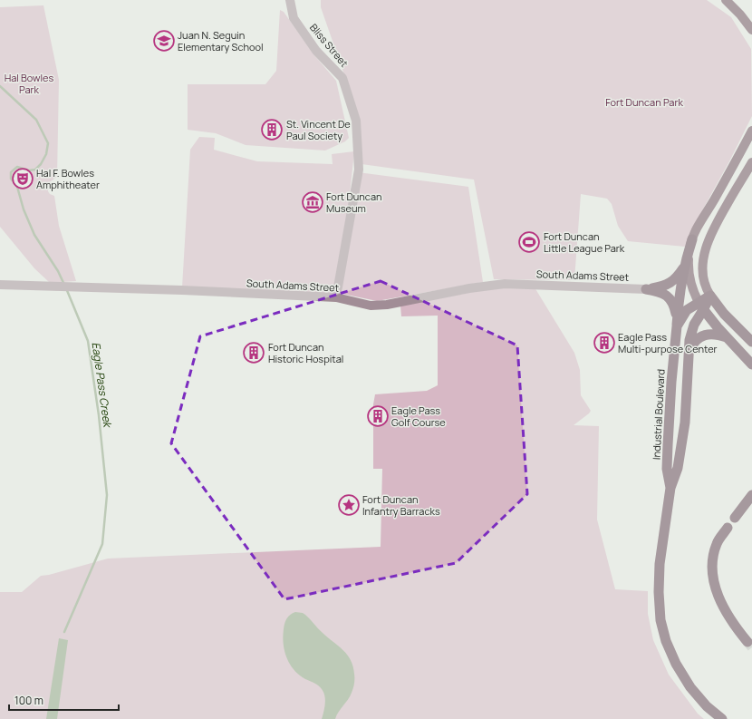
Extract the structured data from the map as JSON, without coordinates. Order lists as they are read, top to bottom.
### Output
{
  "streets": {
    "highway": ["Industrial Boulevard"],
    "street": ["Bliss Street", "South Adams Street"]
  },
  "crossings": [
    ["Bliss Street", "South Adams Street"]
  ],
  "water": ["Eagle Pass Creek"],
  "parks": ["Hal Bowles Park", "Fort Duncan Park"],
  "places": {
    "school or university": ["Juan N. Seguin Elementary School"],
    "building": [
      "St. Vincent De Paul Society",
      "Eagle Pass Multi-purpose Center",
      "Fort Duncan Historic Hospital",
      "Eagle Pass Golf Course"
    ],
    "theatre": ["Hal F. Bowles Amphitheater"],
    "museum": ["Fort Duncan Museum"],
    "sports": ["Fort Duncan Little League Park"],
    "place": ["Fort Duncan Infantry Barracks"]
  },
  "scale_bar": "100 m"
}
